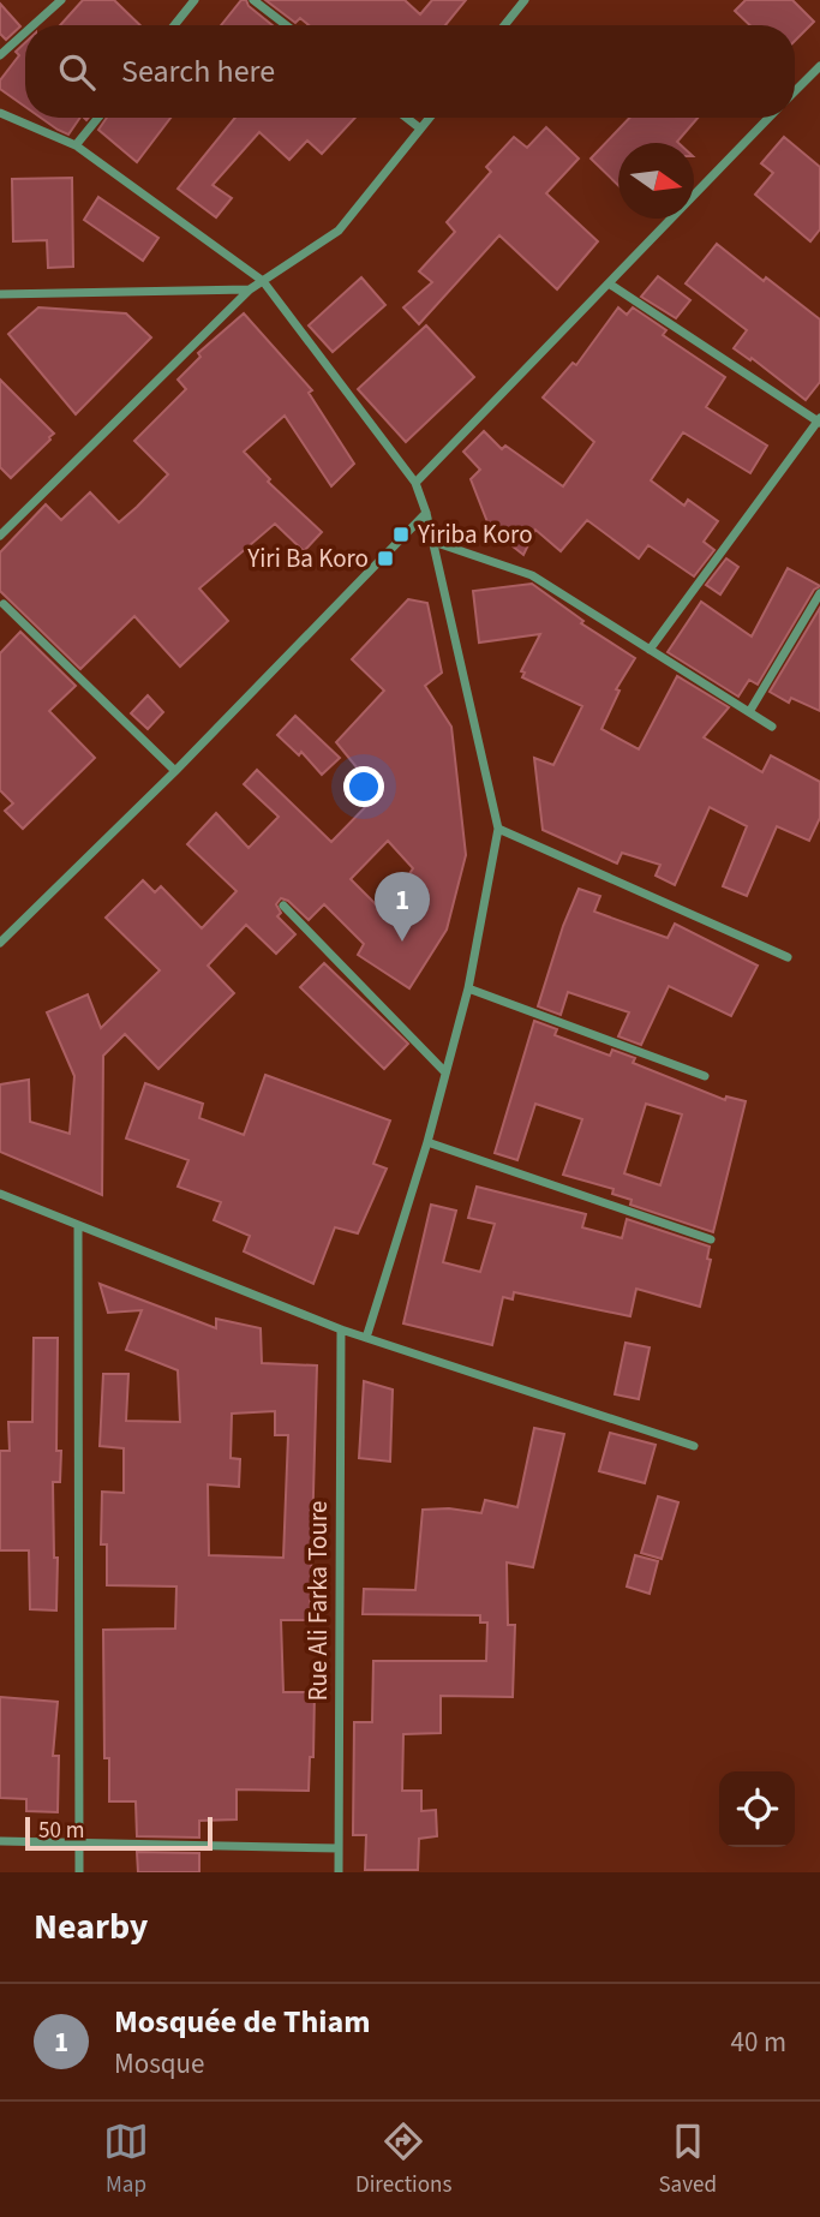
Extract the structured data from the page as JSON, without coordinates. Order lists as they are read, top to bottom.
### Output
{
  "streets": {
    "street": ["Rue Ali Farka Toure"]
  },
  "places": {
    "transit": ["Yiriba Koro", "Yiri Ba Koro"]
  },
  "scale_bar": "50 m",
  "north": "right",
  "page": {
    "search": "Search here",
    "pins": "1",
    "scale": "50 m",
    "heading": "Nearby",
    "list": [
      {
        "mark": "1",
        "name": "Mosquée de Thiam",
        "note": "Mosque",
        "value": "40 m"
      }
    ],
    "nav": ["Map", "Directions", "Saved"]
  }
}
